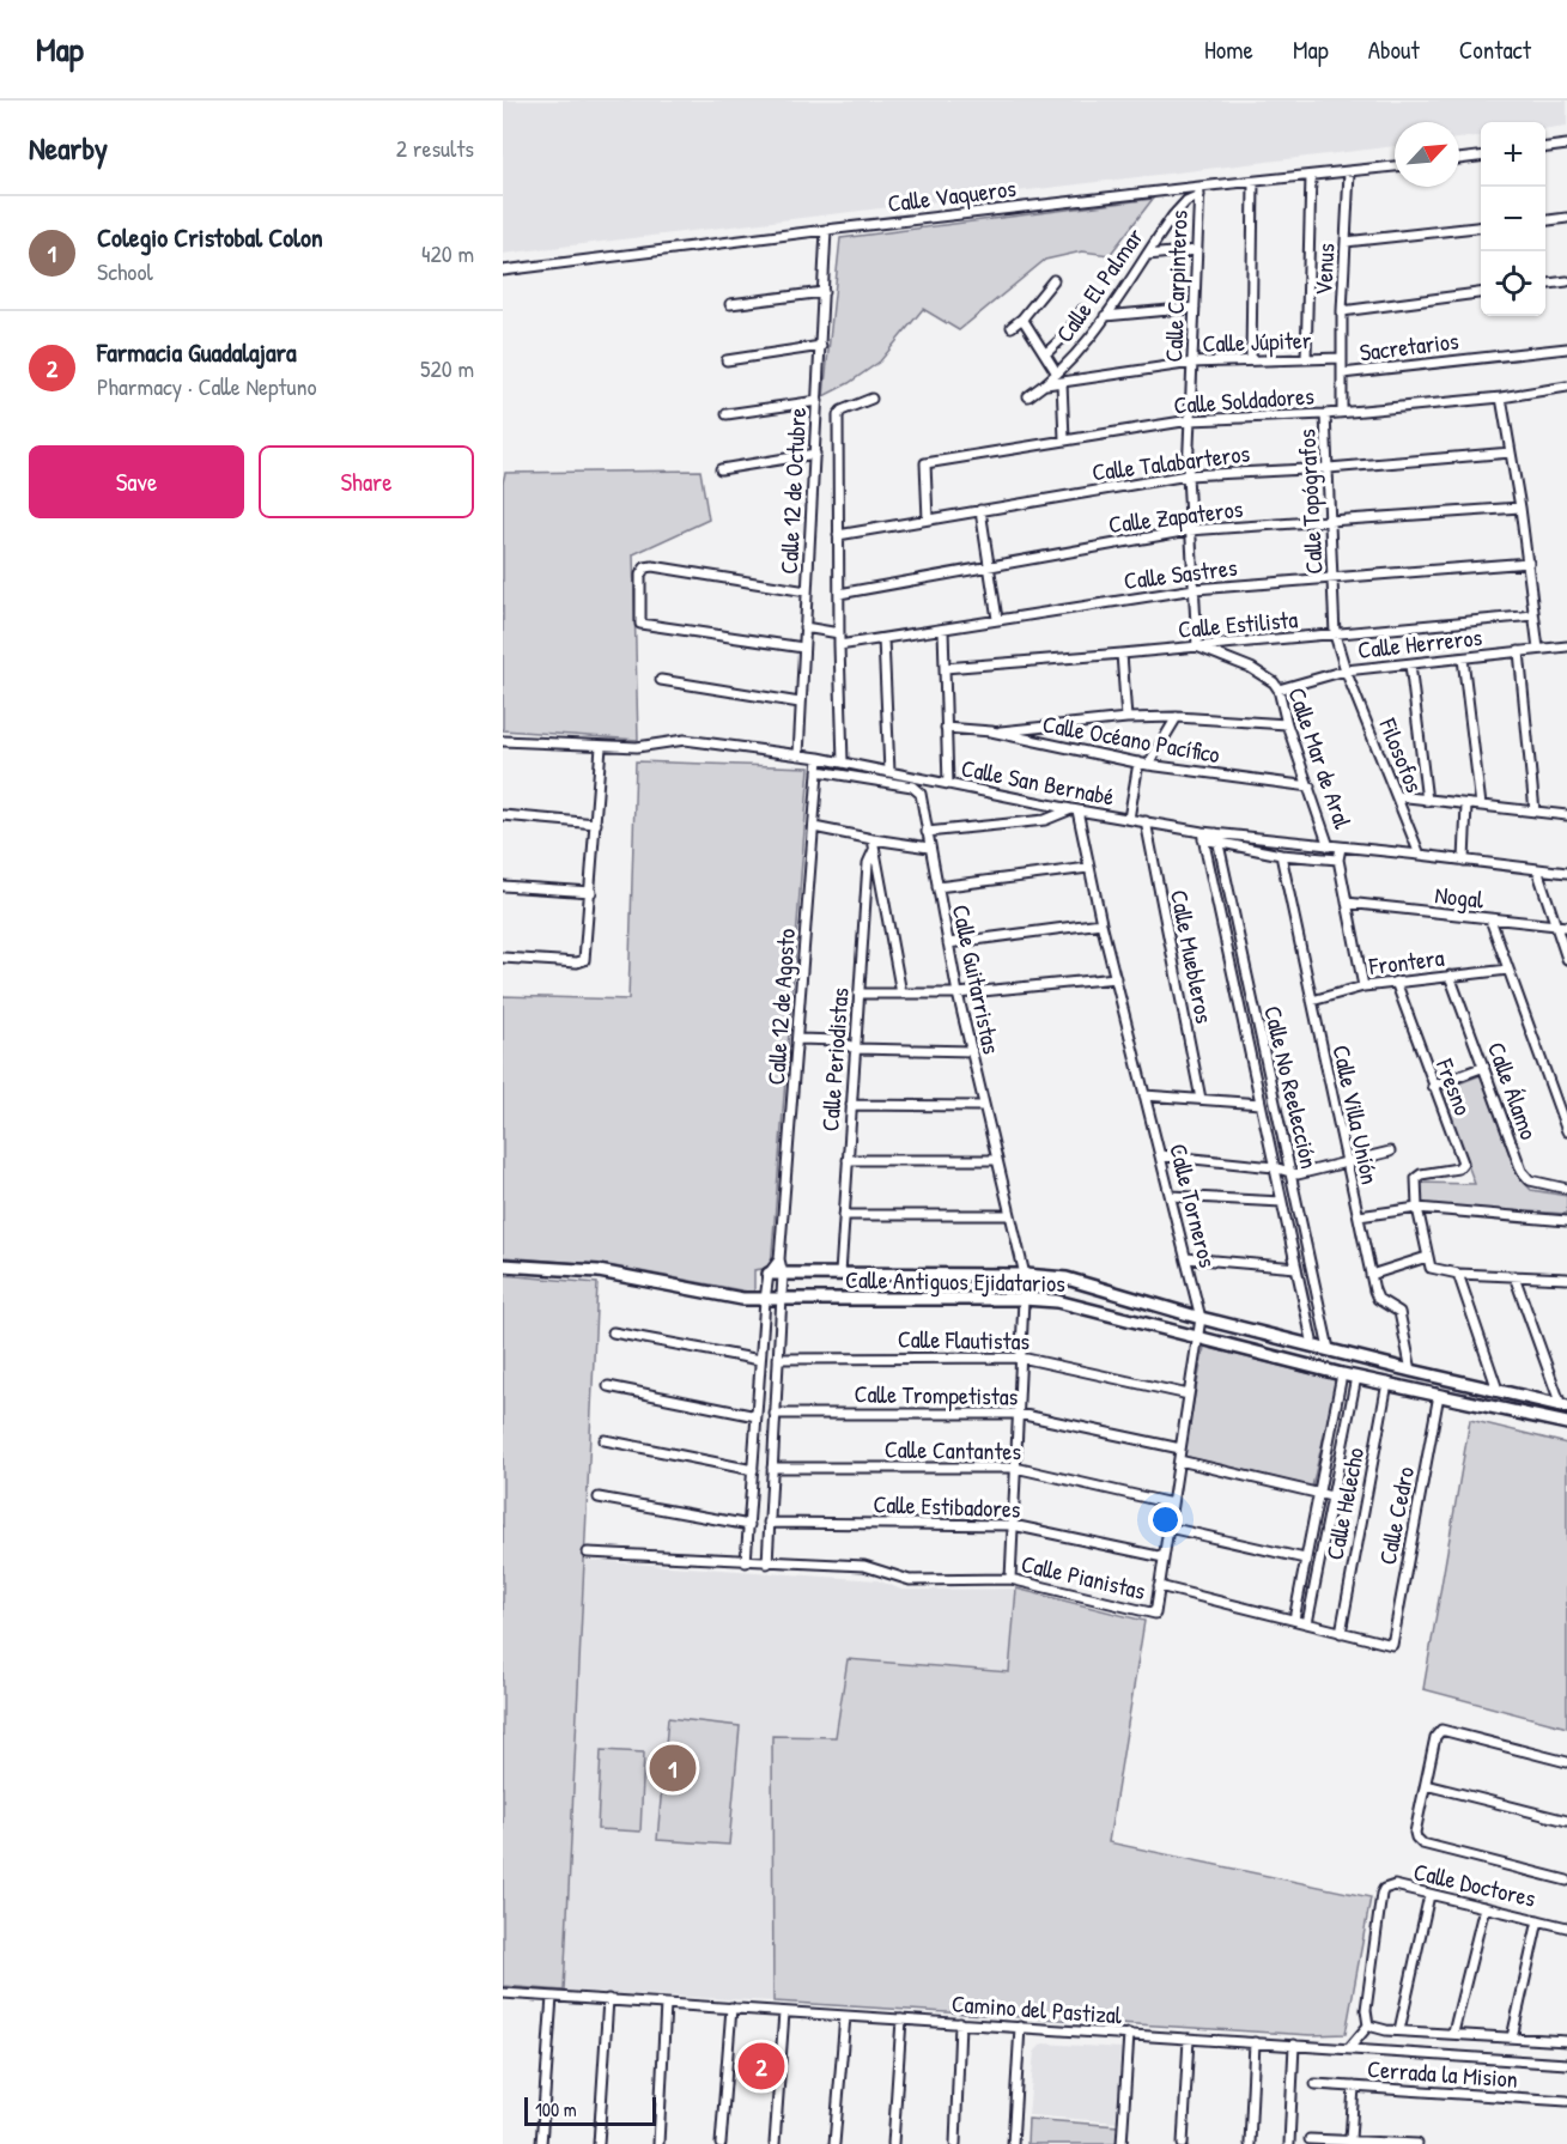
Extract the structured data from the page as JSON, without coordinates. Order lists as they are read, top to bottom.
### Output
{
  "streets": {
    "street": [
      "Calle Vaqueros",
      "Venus",
      "Calle El Palmar",
      "Calle Carpinteros",
      "Calle Júpiter",
      "Sacretarios",
      "Calle Soldadores",
      "Calle Talabarteros",
      "Calle 12 de Octubre",
      "Calle Topógrafos",
      "Calle Zapateros",
      "Calle Sastres",
      "Calle Estilista",
      "Calle Herreros",
      "Calle Océano Pacífico",
      "Filosofos",
      "Calle Mar de Aral",
      "Calle San Bernabé",
      "Nogal",
      "Calle Muebleros",
      "Frontera",
      "Calle Guitarristas",
      "Calle 12 de Agosto",
      "Calle Periodistas",
      "Calle No Reelección",
      "Fresno",
      "Calle Álamo",
      "Calle Villa Unión",
      "Calle Torneros",
      "Calle Antiguos Ejidatarios",
      "Calle Flautistas",
      "Calle Trompetistas",
      "Calle Cantantes",
      "Calle Helecho",
      "Calle Estibadores",
      "Calle Cedro",
      "Calle Pianistas",
      "Calle Doctores",
      "Camino del Pastizal",
      "Cerrada la Mision"
    ]
  },
  "crossings": [
    ["Calle Vaqueros", "Venus"],
    ["Calle Vaqueros", "Calle El Palmar"],
    ["Calle Vaqueros", "Calle Carpinteros"],
    ["Calle Vaqueros", "Calle 12 de Octubre"],
    ["Venus", "Calle Júpiter"],
    ["Venus", "Sacretarios"],
    ["Venus", "Calle Soldadores"],
    ["Calle El Palmar", "Calle Carpinteros"],
    ["Calle El Palmar", "Calle Júpiter"],
    ["Calle Carpinteros", "Calle Júpiter"],
    ["Calle Carpinteros", "Calle Soldadores"],
    ["Calle Carpinteros", "Calle Talabarteros"],
    ["Calle Carpinteros", "Calle Zapateros"],
    ["Calle Carpinteros", "Calle Sastres"],
    ["Calle Carpinteros", "Calle Estilista"],
    ["Calle Carpinteros", "Calle Mar de Aral"],
    ["Calle Soldadores", "Calle Talabarteros"],
    ["Calle Soldadores", "Calle Topógrafos"],
    ["Calle Talabarteros", "Calle Topógrafos"],
    ["Calle 12 de Octubre", "Calle San Bernabé"],
    ["Calle Topógrafos", "Calle Zapateros"],
    ["Calle Topógrafos", "Calle Sastres"],
    ["Calle Topógrafos", "Calle Estilista"],
    ["Calle Topógrafos", "Calle Herreros"],
    ["Calle Topógrafos", "Filosofos"],
    ["Calle Estilista", "Calle Mar de Aral"],
    ["Calle Herreros", "Filosofos"],
    ["Calle Herreros", "Calle Mar de Aral"],
    ["Calle Océano Pacífico", "Calle Mar de Aral"],
    ["Filosofos", "Calle San Bernabé"],
    ["Calle Mar de Aral", "Calle San Bernabé"],
    ["Calle San Bernabé", "Calle Muebleros"],
    ["Calle San Bernabé", "Calle 12 de Agosto"],
    ["Calle San Bernabé", "Calle No Reelección"],
    ["Calle San Bernabé", "Calle Villa Unión"],
    ["Calle San Bernabé", "Calle Torneros"],
    ["Frontera", "Fresno"],
    ["Frontera", "Calle Álamo"],
    ["Frontera", "Calle Villa Unión"],
    ["Calle Guitarristas", "Calle 12 de Agosto"],
    ["Calle Guitarristas", "Calle Antiguos Ejidatarios"],
    ["Calle 12 de Agosto", "Calle Antiguos Ejidatarios"],
    ["Calle 12 de Agosto", "Calle Flautistas"],
    ["Calle 12 de Agosto", "Calle Trompetistas"],
    ["Calle 12 de Agosto", "Calle Cantantes"],
    ["Calle 12 de Agosto", "Calle Estibadores"],
    ["Calle 12 de Agosto", "Calle Pianistas"],
    ["Calle Periodistas", "Calle Antiguos Ejidatarios"],
    ["Calle No Reelección", "Calle Antiguos Ejidatarios"],
    ["Calle Villa Unión", "Calle Antiguos Ejidatarios"],
    ["Calle Torneros", "Calle Antiguos Ejidatarios"],
    ["Calle Torneros", "Calle Flautistas"],
    ["Calle Torneros", "Calle Trompetistas"],
    ["Calle Torneros", "Calle Cantantes"],
    ["Calle Torneros", "Calle Estibadores"],
    ["Calle Torneros", "Calle Pianistas"],
    ["Calle Antiguos Ejidatarios", "Calle Helecho"],
    ["Calle Antiguos Ejidatarios", "Calle Cedro"],
    ["Calle Helecho", "Calle Cedro"]
  ],
  "scale_bar": "100 m",
  "north": "top right",
  "page": {
    "header": "Map",
    "nav": [
      "Home",
      "Map",
      "About",
      "Contact"
    ],
    "heading": ["Nearby", "2 results"],
    "map_buttons": ["+", "−"],
    "list": [
      {
        "mark": "1",
        "name": "Colegio Cristobal Colon",
        "note": "School",
        "value": "420 m"
      },
      {
        "mark": "2",
        "name": "Farmacia Guadalajara",
        "note": "Pharmacy · Calle Neptuno",
        "value": "520 m"
      }
    ],
    "buttons": ["Save", "Share"],
    "pins": ["1", "2"],
    "scale": "100 m"
  }
}
